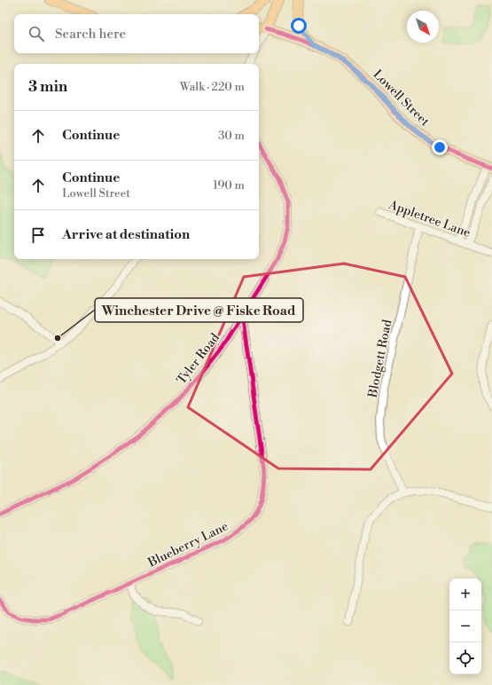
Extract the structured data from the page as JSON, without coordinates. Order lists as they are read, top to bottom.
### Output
{
  "streets": {
    "main road": ["Lowell Street"],
    "street": [
      "Appletree Lane",
      "Tyler Road",
      "Blodgett Road",
      "Blueberry Lane"
    ]
  },
  "crossings": [
    ["Appletree Lane", "Blodgett Road"],
    ["Tyler Road", "Blueberry Lane"]
  ],
  "places": ["Winchester Drive @ Fiske Road"],
  "north": "bottom right",
  "page": {
    "search": "Search here",
    "heading": ["3 min", "Walk · 220 m"],
    "list": [
      ["Continue", "30 m"],
      ["Continue", "Lowell Street", "190 m"],
      "Arrive at destination"
    ],
    "map_buttons": ["+", "−"]
  }
}
